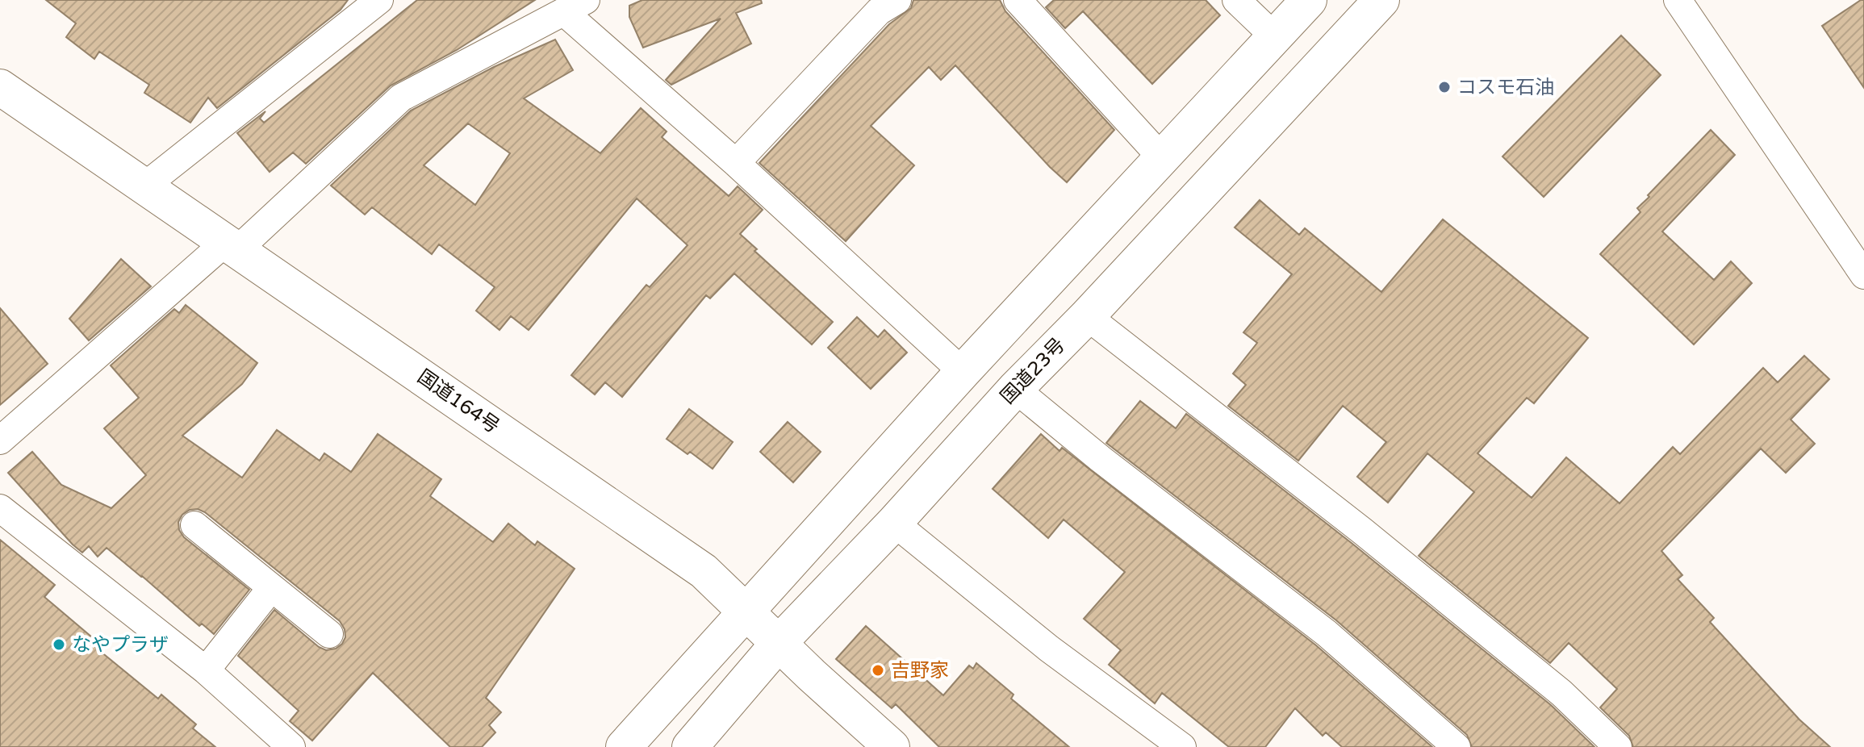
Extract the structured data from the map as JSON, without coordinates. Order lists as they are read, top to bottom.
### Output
{
  "streets": {
    "highway": ["国道23号", "国道164号"]
  },
  "crossings": [
    ["国道23号", "国道164号"]
  ],
  "places": ["コスモ石油", "なやプラザ", "吉野家"]
}
